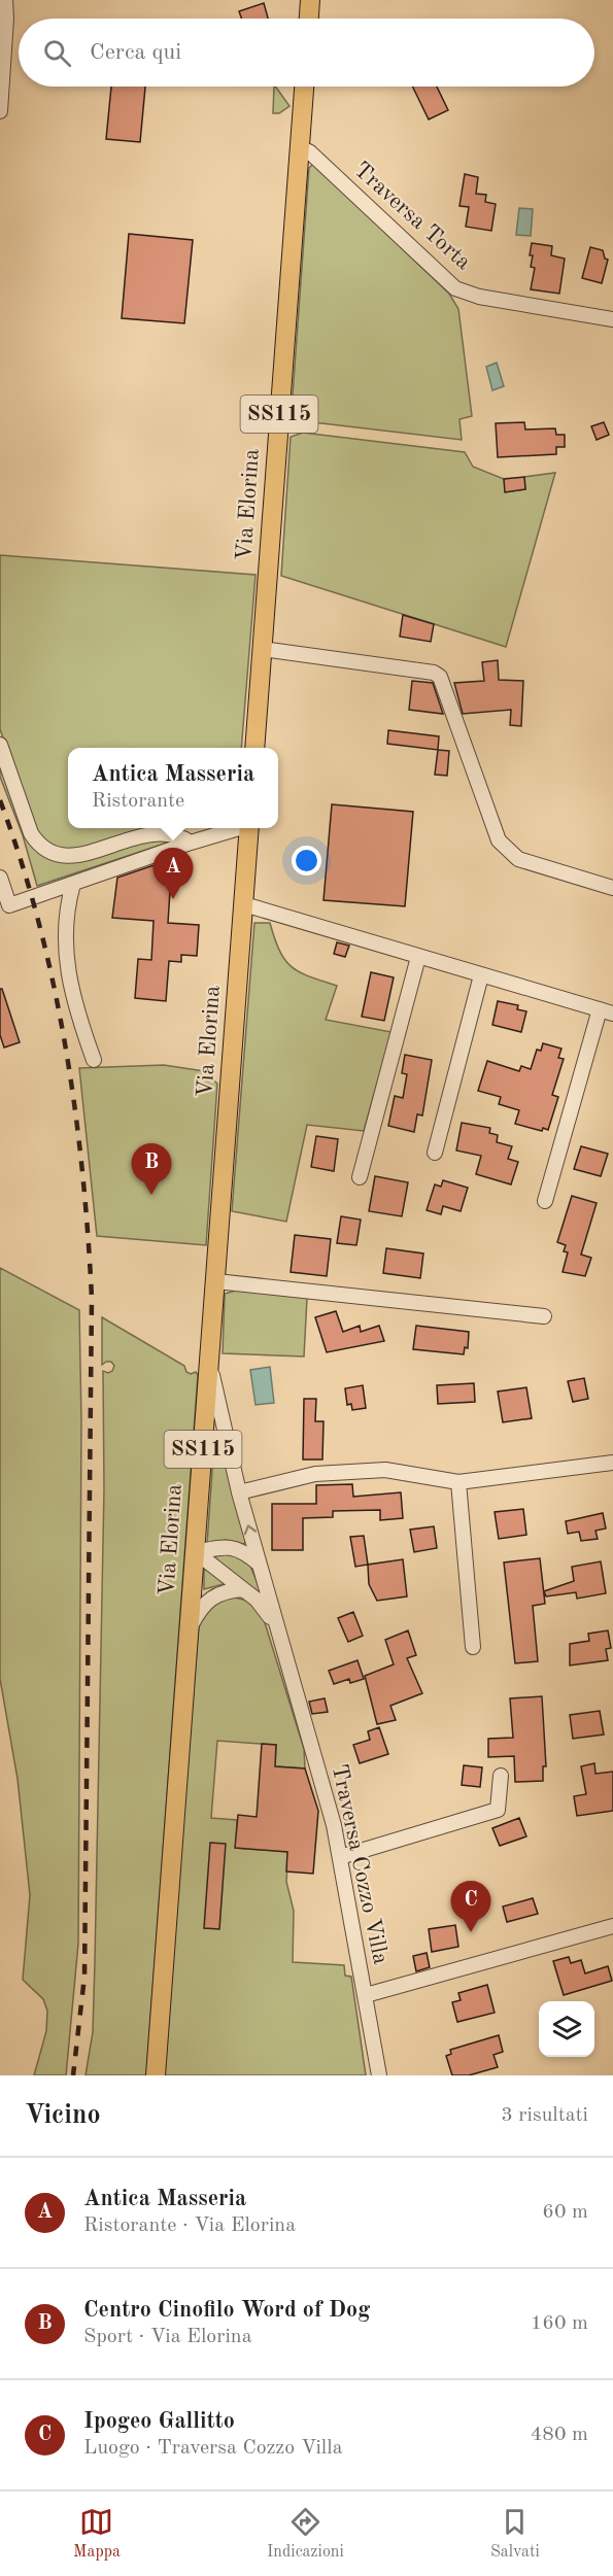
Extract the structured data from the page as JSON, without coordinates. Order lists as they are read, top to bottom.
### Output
{
  "streets": {
    "main road": ["SS115", "Via Elorina"],
    "street": ["Traversa Torta", "Traversa Cozzo Villa"]
  },
  "crossings": [
    ["Traversa Torta", "Via Elorina"],
    ["Via Elorina", "Traversa Cozzo Villa"]
  ],
  "page": {
    "search": "Cerca qui",
    "popup": ["Antica Masseria", "Ristorante"],
    "pins": ["A", "B", "C"],
    "heading": ["Vicino", "3 risultati"],
    "list": [
      {
        "mark": "A",
        "name": "Antica Masseria",
        "note": "Ristorante · Via Elorina",
        "value": "60 m"
      },
      {
        "mark": "B",
        "name": "Centro Cinofilo Word of Dog",
        "note": "Sport · Via Elorina",
        "value": "160 m"
      },
      {
        "mark": "C",
        "name": "Ipogeo Gallitto",
        "note": "Luogo · Traversa Cozzo Villa",
        "value": "480 m"
      }
    ],
    "nav": ["Mappa", "Indicazioni", "Salvati"]
  }
}
